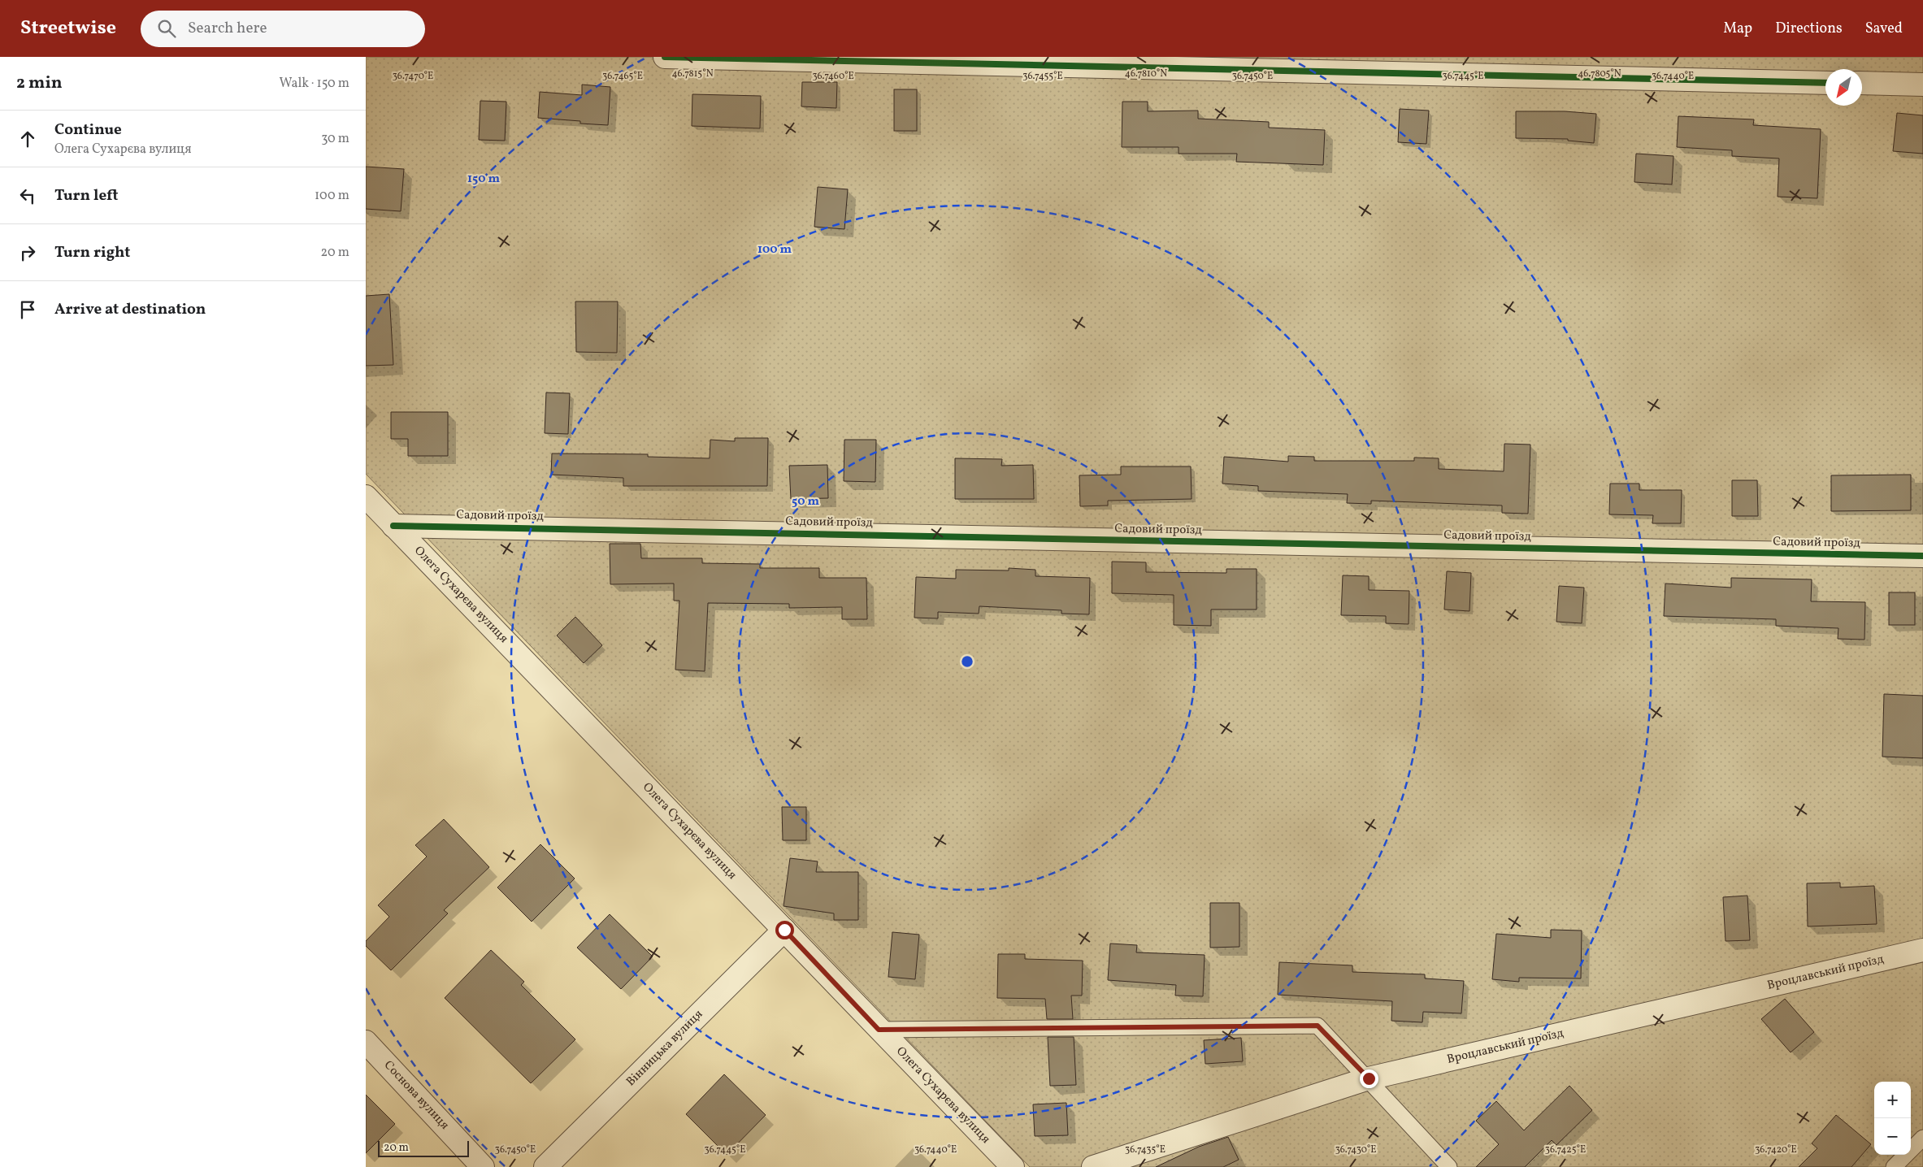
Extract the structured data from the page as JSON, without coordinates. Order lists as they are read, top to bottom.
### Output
{
  "streets": {
    "street": [
      "Садовий проїзд",
      "Олега Сухарєва вулиця",
      "Вроцлавський проїзд",
      "Вінницька вулиця",
      "Соснова вулиця"
    ]
  },
  "crossings": [
    ["Садовий проїзд", "Олега Сухарєва вулиця"],
    ["Олега Сухарєва вулиця", "Вінницька вулиця"]
  ],
  "scale_bar": "20 m",
  "north": "bottom left",
  "page": {
    "header": "Streetwise",
    "search": "Search here",
    "nav": ["Map", "Directions", "Saved"],
    "heading": ["2 min", "Walk · 150 m"],
    "list": [
      ["Continue", "Олега Сухарєва вулиця", "30 m"],
      ["Turn left", "100 m"],
      ["Turn right", "20 m"],
      "Arrive at destination"
    ],
    "map_buttons": ["+", "−"],
    "scale": "20 m"
  },
  "coordinates": [
    "46.7815°N",
    "46.7810°N",
    "46.7805°N",
    "36.7470°E",
    "36.7465°E",
    "36.7460°E",
    "36.7455°E",
    "36.7450°E",
    "36.7445°E",
    "36.7440°E",
    "36.7435°E",
    "36.7430°E",
    "36.7425°E",
    "36.7420°E"
  ],
  "rings": ["150 m", "100 m", "50 m"]
}
